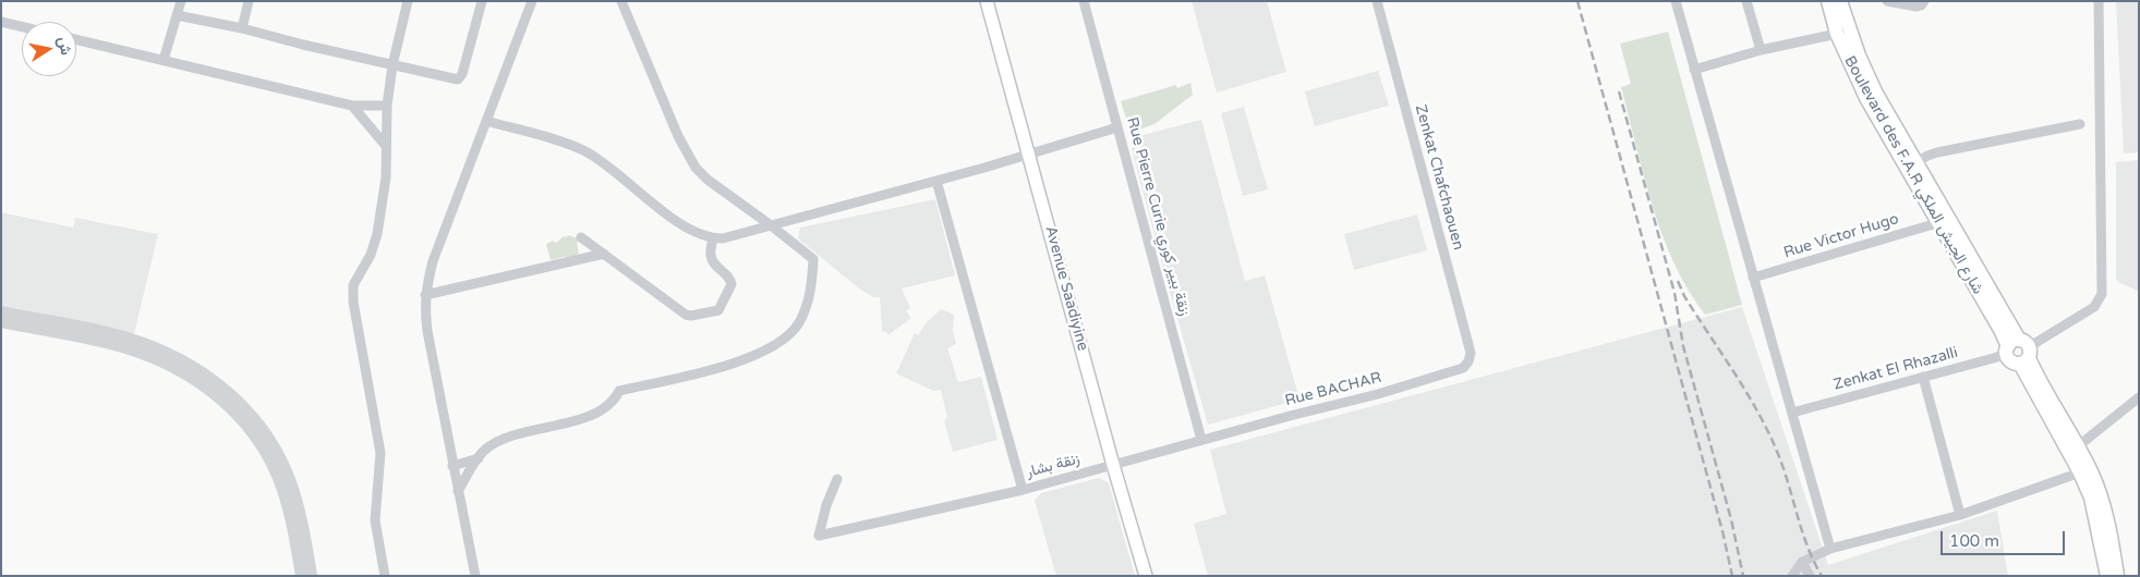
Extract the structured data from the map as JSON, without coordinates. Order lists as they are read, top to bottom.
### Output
{
  "streets": {
    "main road": ["Boulevard des F.A.R شارع الجيش الملكي", "Avenue Saadiyine"],
    "street": [
      "Zenkat Chafchaouen",
      "Rue Pierre Curie زنقة بيير كوري",
      "Rue Victor Hugo",
      "Zenkat El Rhazalli",
      "Rue BACHAR",
      "زنقة بشار"
    ]
  },
  "crossings": [
    ["Boulevard des F.A.R شارع الجيش الملكي", "Rue Victor Hugo"],
    ["Boulevard des F.A.R شارع الجيش الملكي", "Zenkat El Rhazalli"],
    ["Zenkat Chafchaouen", "Rue BACHAR"],
    ["Rue Pierre Curie زنقة بيير كوري", "Rue BACHAR"],
    ["Rue Pierre Curie زنقة بيير كوري", "زنقة بشار"],
    ["Avenue Saadiyine", "زنقة بشار"],
    ["Rue BACHAR", "زنقة بشار"]
  ],
  "scale_bar": "100 m",
  "north": "right"
}
